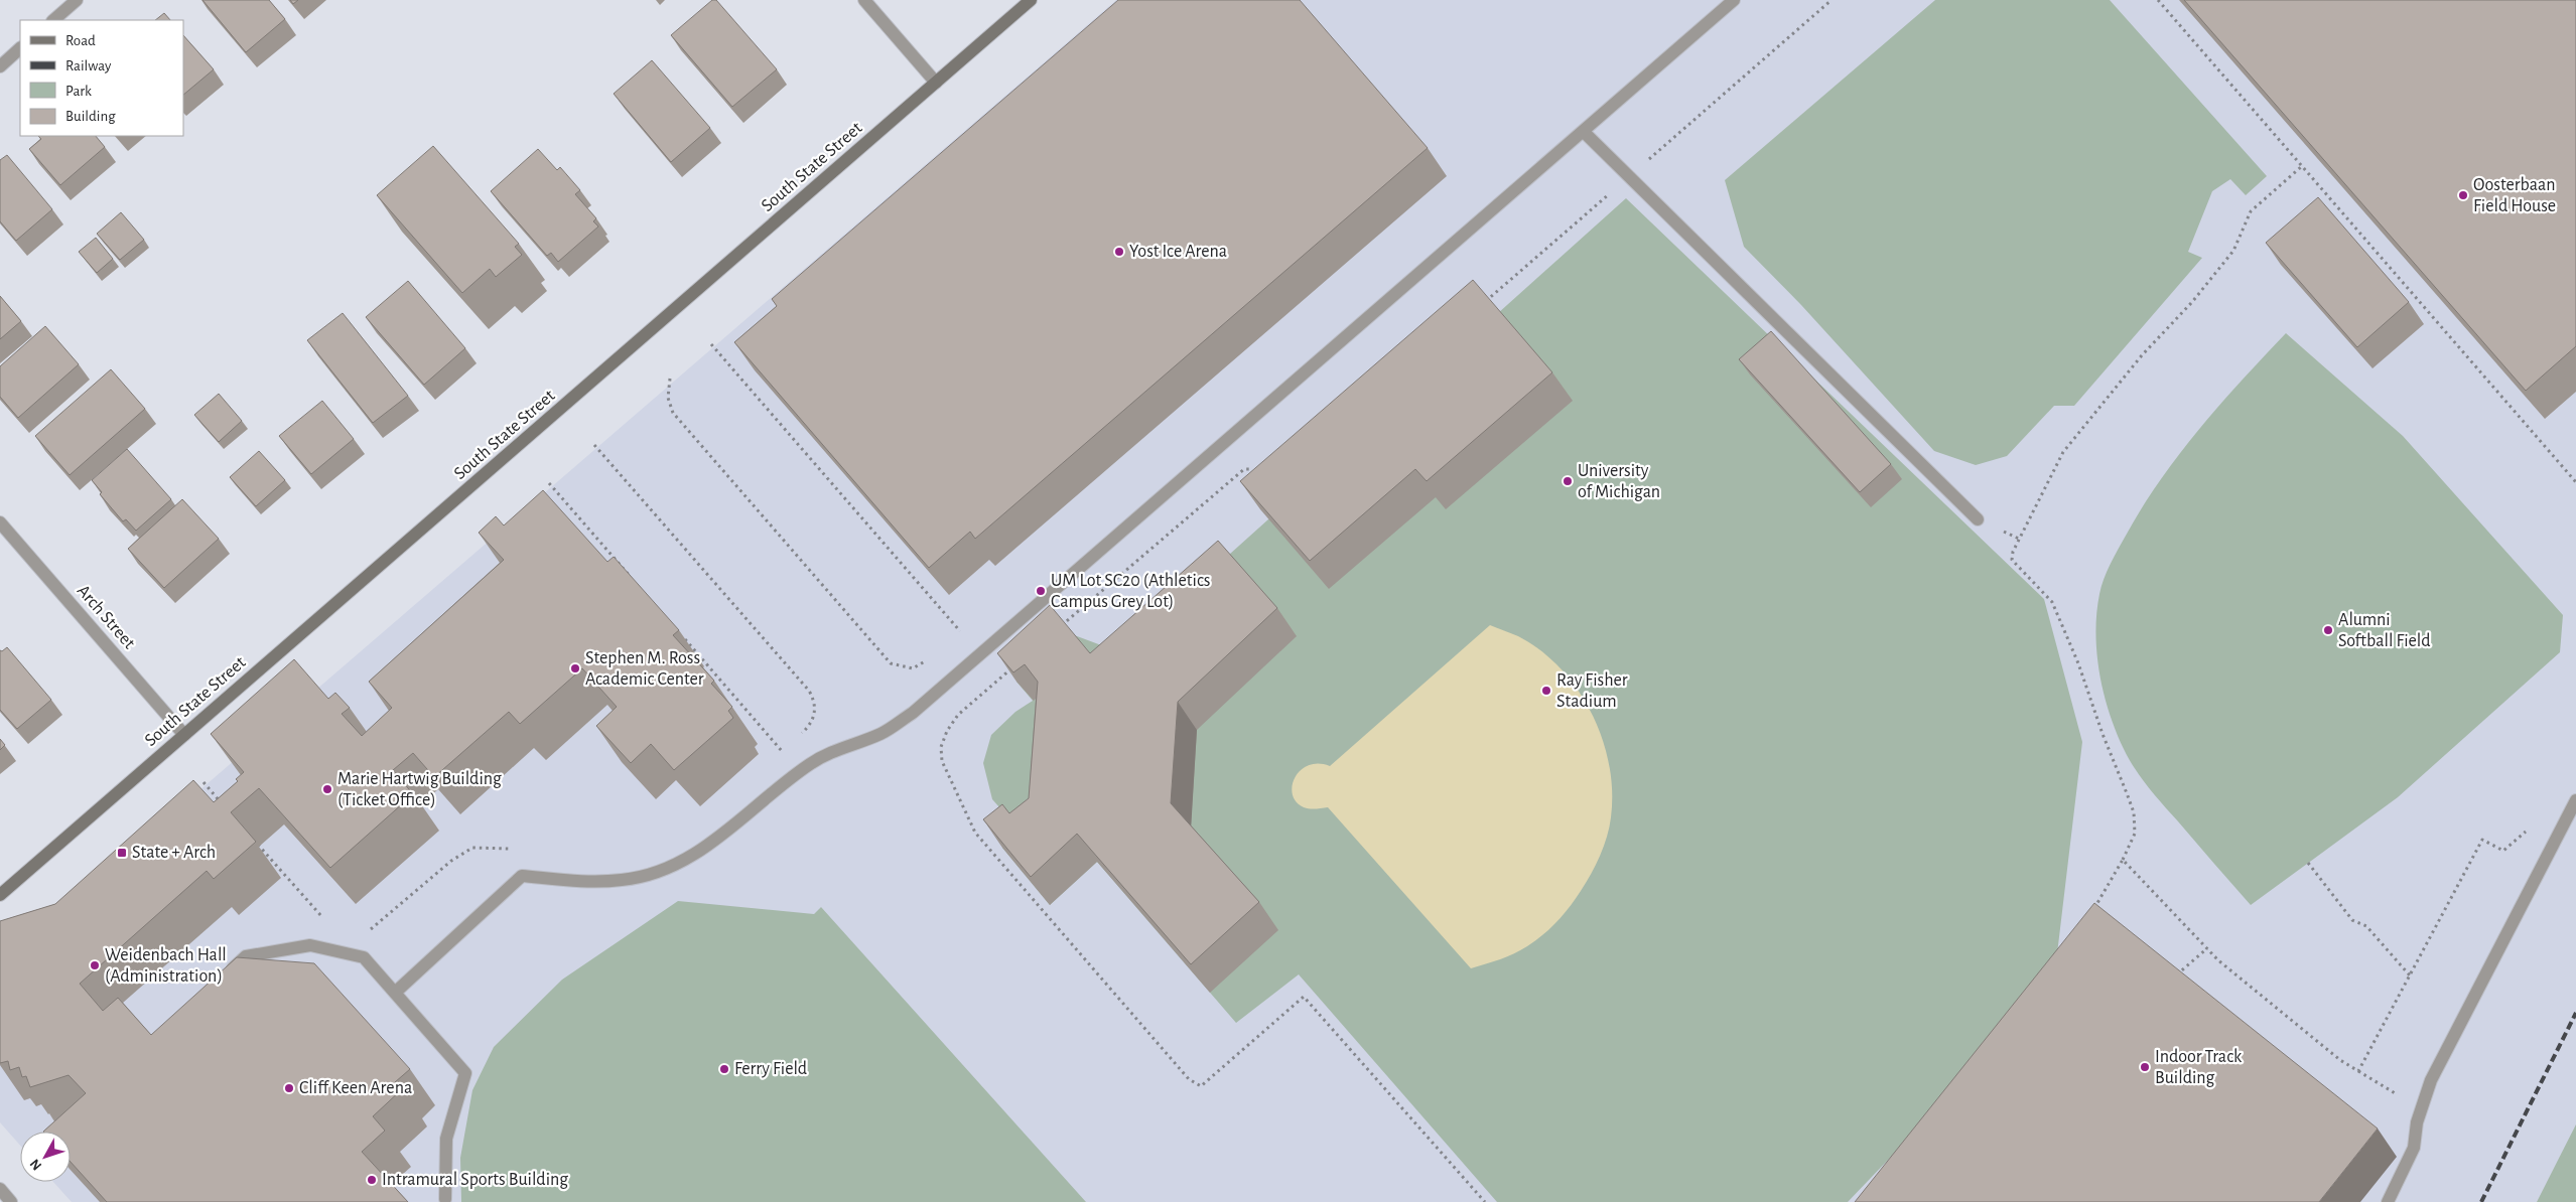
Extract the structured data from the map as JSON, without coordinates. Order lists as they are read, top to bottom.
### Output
{
  "streets": {
    "main road": ["South State Street"],
    "street": ["Arch Street"]
  },
  "crossings": [
    ["South State Street", "Arch Street"]
  ],
  "places": {
    "other": [
      "Oosterbaan Field House",
      "Yost Ice Arena",
      "University of Michigan",
      "UM Lot SC20 (Athletics Campus Grey Lot)",
      "Alumni Softball Field",
      "Stephen M. Ross Academic Center",
      "Ray Fisher Stadium",
      "Marie Hartwig Building (Ticket Office)",
      "Weidenbach Hall (Administration)",
      "Indoor Track Building",
      "Ferry Field",
      "Cliff Keen Arena",
      "Intramural Sports Building"
    ],
    "transit": ["State + Arch"]
  },
  "legend": [
    "Road",
    "Railway",
    "Park",
    "Building"
  ],
  "north": "bottom left"
}
